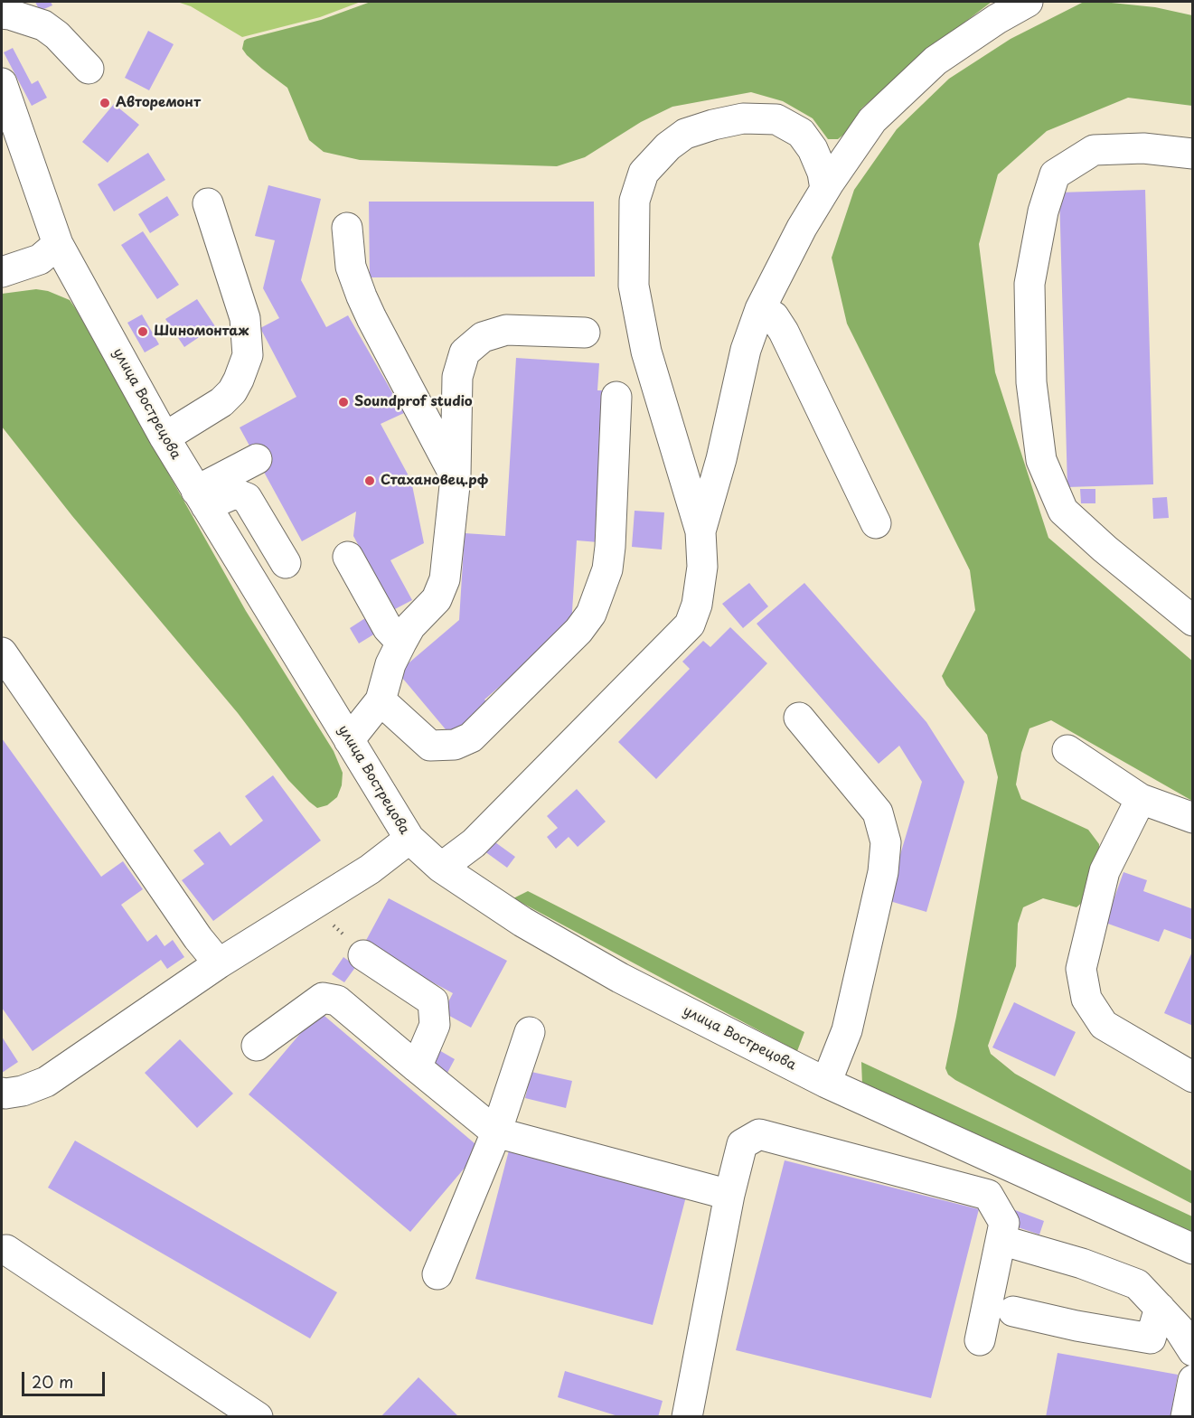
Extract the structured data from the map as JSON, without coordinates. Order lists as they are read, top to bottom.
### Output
{
  "streets": {
    "street": ["улица Вострецова"]
  },
  "places": [
    "Авторемонт",
    "Шиномонтаж",
    "Soundprof studio",
    "Стахановец.рф"
  ],
  "scale_bar": "20 m"
}
